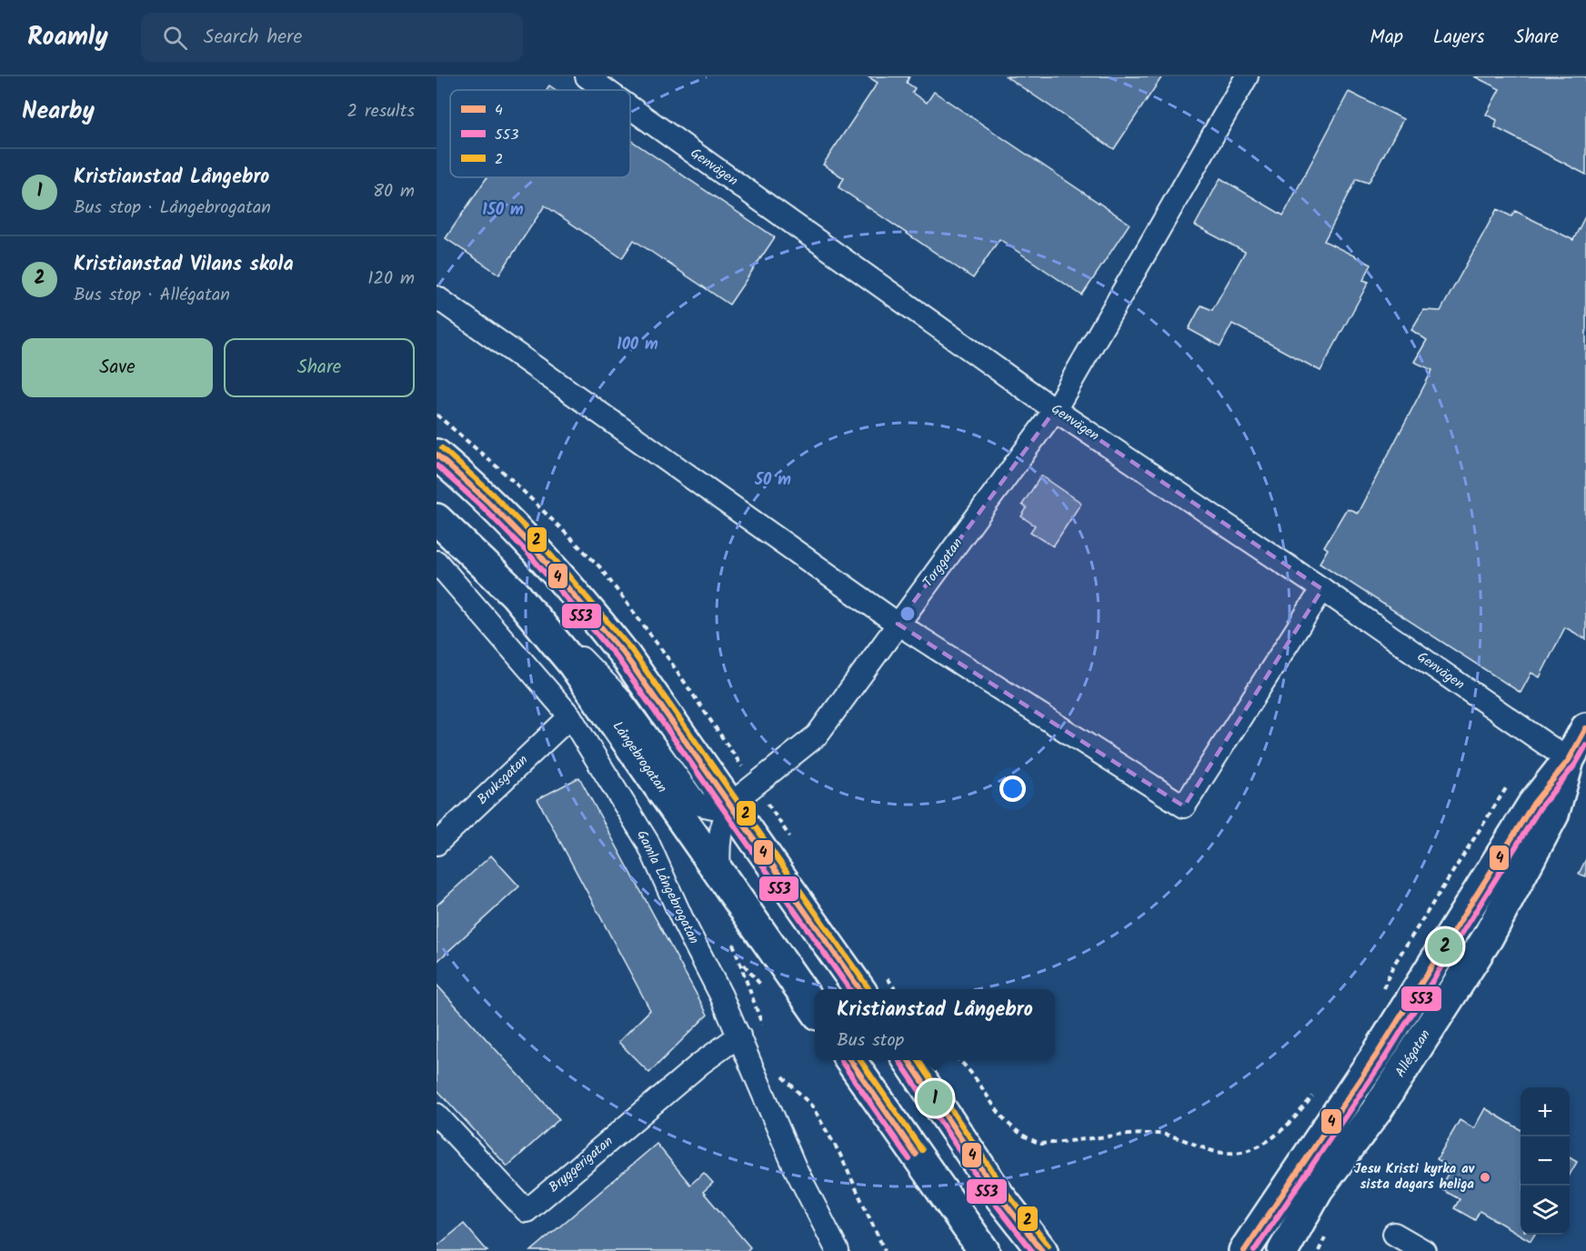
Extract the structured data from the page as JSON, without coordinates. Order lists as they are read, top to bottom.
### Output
{
  "streets": {
    "main road": ["Långebrogatan", "Allégatan"],
    "street": [
      "Genvägen",
      "Torggatan",
      "Bruksgatan",
      "Gamla Långebrogatan",
      "Bryggerigatan"
    ]
  },
  "crossings": [
    ["Genvägen", "Torggatan"],
    ["Genvägen", "Allégatan"],
    ["Bruksgatan", "Gamla Långebrogatan"],
    ["Gamla Långebrogatan", "Bryggerigatan"]
  ],
  "places": ["Jesu Kristi kyrka av sista dagars heliga"],
  "lines": ["transit line 2", "transit line 4", "transit line 553"],
  "legend": ["4", "553", "2"],
  "page": {
    "header": "Roamly",
    "search": "Search here",
    "nav": ["Map", "Layers", "Share"],
    "heading": ["Nearby", "2 results"],
    "list": [
      {
        "mark": "1",
        "name": "Kristianstad Långebro",
        "note": "Bus stop · Långebrogatan",
        "value": "80 m"
      },
      {
        "mark": "2",
        "name": "Kristianstad Vilans skola",
        "note": "Bus stop · Allégatan",
        "value": "120 m"
      }
    ],
    "buttons": ["Save", "Share"],
    "pins": ["2", "1"],
    "popup": ["Kristianstad Långebro", "Bus stop"],
    "map_buttons": ["+", "−"]
  },
  "rings": ["150 m", "100 m", "50 m"]
}
